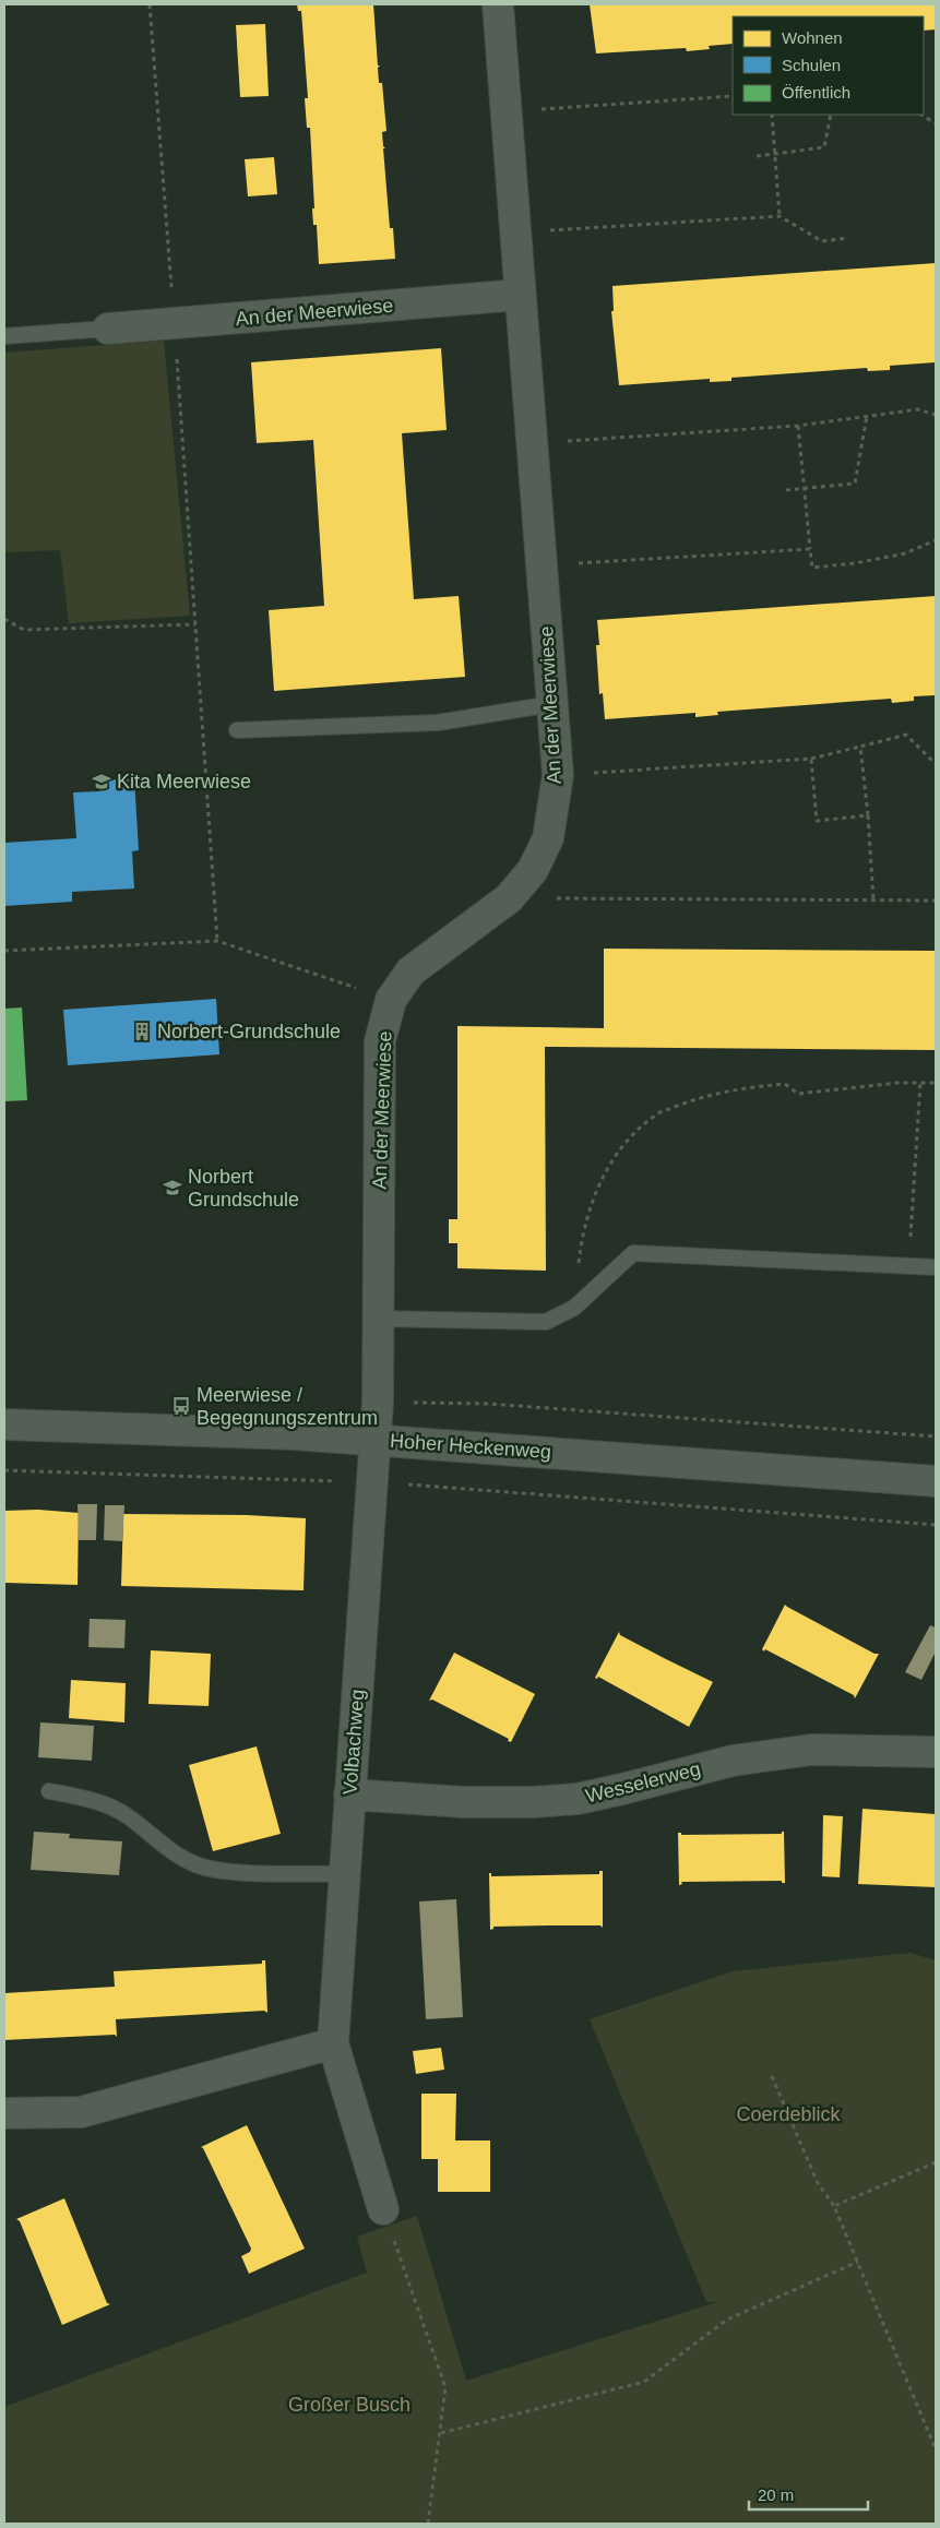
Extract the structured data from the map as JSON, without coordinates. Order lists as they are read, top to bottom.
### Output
{
  "streets": {
    "street": [
      "An der Meerwiese",
      "Hoher Heckenweg",
      "Volbachweg",
      "Wesselerweg"
    ]
  },
  "crossings": [
    ["An der Meerwiese", "Hoher Heckenweg"],
    ["An der Meerwiese", "Volbachweg"],
    ["Hoher Heckenweg", "Volbachweg"],
    ["Volbachweg", "Wesselerweg"]
  ],
  "parks": ["Coerdeblick", "Großer Busch"],
  "places": {
    "school or university": ["Kita Meerwiese", "Norbert Grundschule"],
    "building": ["Norbert-Grundschule"],
    "bus stop": ["Meerwiese / Begegnungszentrum"]
  },
  "legend": ["Wohnen", "Schulen", "Öffentlich"],
  "scale_bar": "20 m"
}
